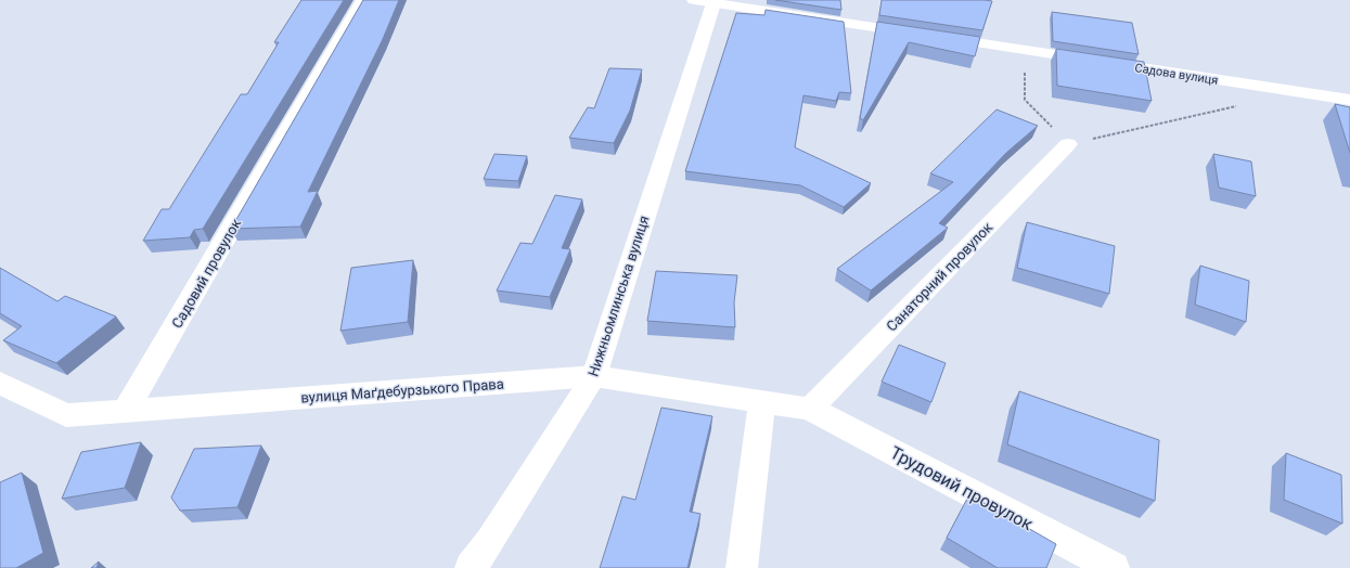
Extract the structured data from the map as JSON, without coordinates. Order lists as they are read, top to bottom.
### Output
{
  "streets": {
    "street": [
      "Садова вулиця",
      "Садовий провулок",
      "Санаторний провулок",
      "Нижньомлинська вулиця",
      "вулиця Маґдебурзького Права",
      "Трудовий провулок"
    ]
  },
  "crossings": [
    ["Садова вулиця", "Нижньомлинська вулиця"],
    ["Садовий провулок", "вулиця Маґдебурзького Права"],
    ["Санаторний провулок", "вулиця Маґдебурзького Права"],
    ["Санаторний провулок", "Трудовий провулок"],
    ["Нижньомлинська вулиця", "вулиця Маґдебурзького Права"],
    ["вулиця Маґдебурзького Права", "Трудовий провулок"]
  ]
}
